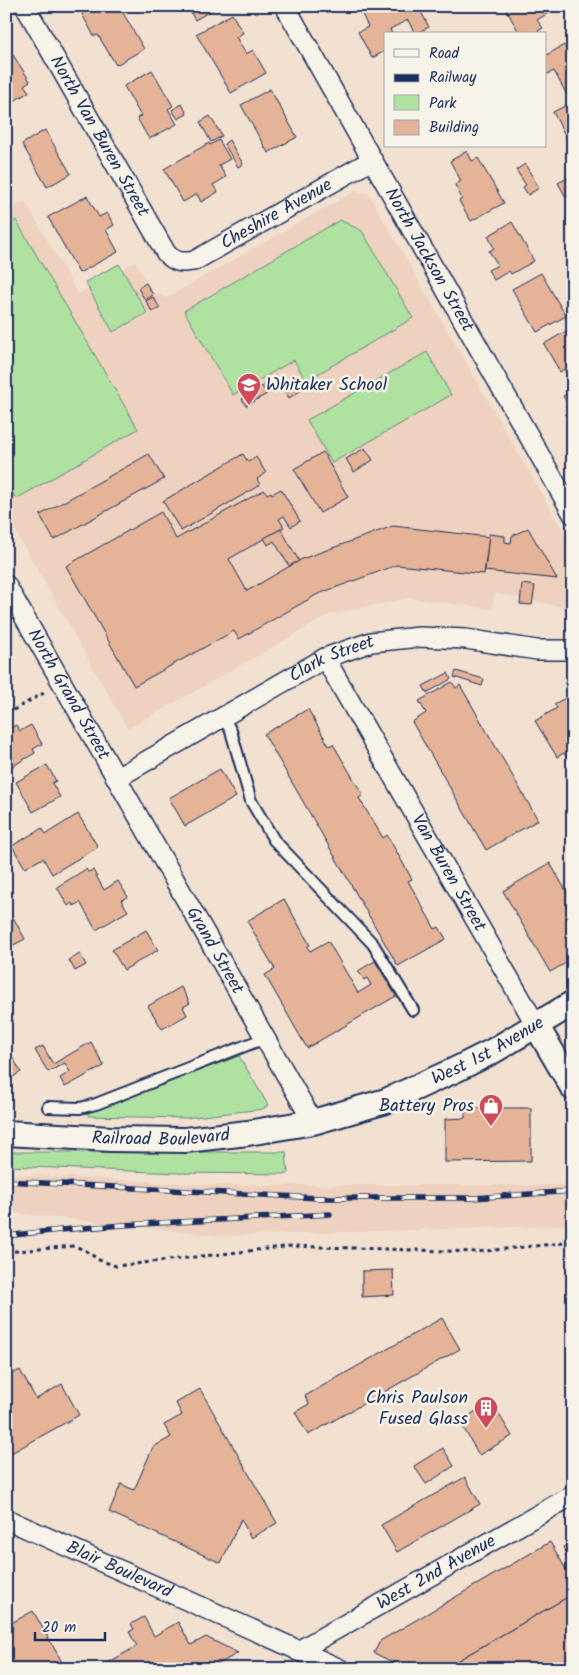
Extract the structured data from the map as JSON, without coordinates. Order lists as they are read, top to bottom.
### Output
{
  "streets": {
    "street": [
      "North Van Buren Street",
      "Cheshire Avenue",
      "North Jackson Street",
      "Clark Street",
      "North Grand Street",
      "Van Buren Street",
      "Grand Street",
      "West 1st Avenue",
      "Railroad Boulevard",
      "Blair Boulevard",
      "West 2nd Avenue"
    ]
  },
  "crossings": [
    ["North Van Buren Street", "Cheshire Avenue"],
    ["Cheshire Avenue", "North Jackson Street"],
    ["Clark Street", "North Grand Street"],
    ["Clark Street", "Van Buren Street"],
    ["Clark Street", "Grand Street"],
    ["North Grand Street", "Grand Street"],
    ["Van Buren Street", "West 1st Avenue"],
    ["Grand Street", "West 1st Avenue"],
    ["Grand Street", "Railroad Boulevard"],
    ["West 1st Avenue", "Railroad Boulevard"],
    ["Blair Boulevard", "West 2nd Avenue"]
  ],
  "places": {
    "school or university": ["Whitaker School"],
    "shop": ["Battery Pros"],
    "building": ["Chris Paulson Fused Glass"]
  },
  "legend": [
    "Road",
    "Railway",
    "Park",
    "Building"
  ],
  "scale_bar": "20 m"
}
